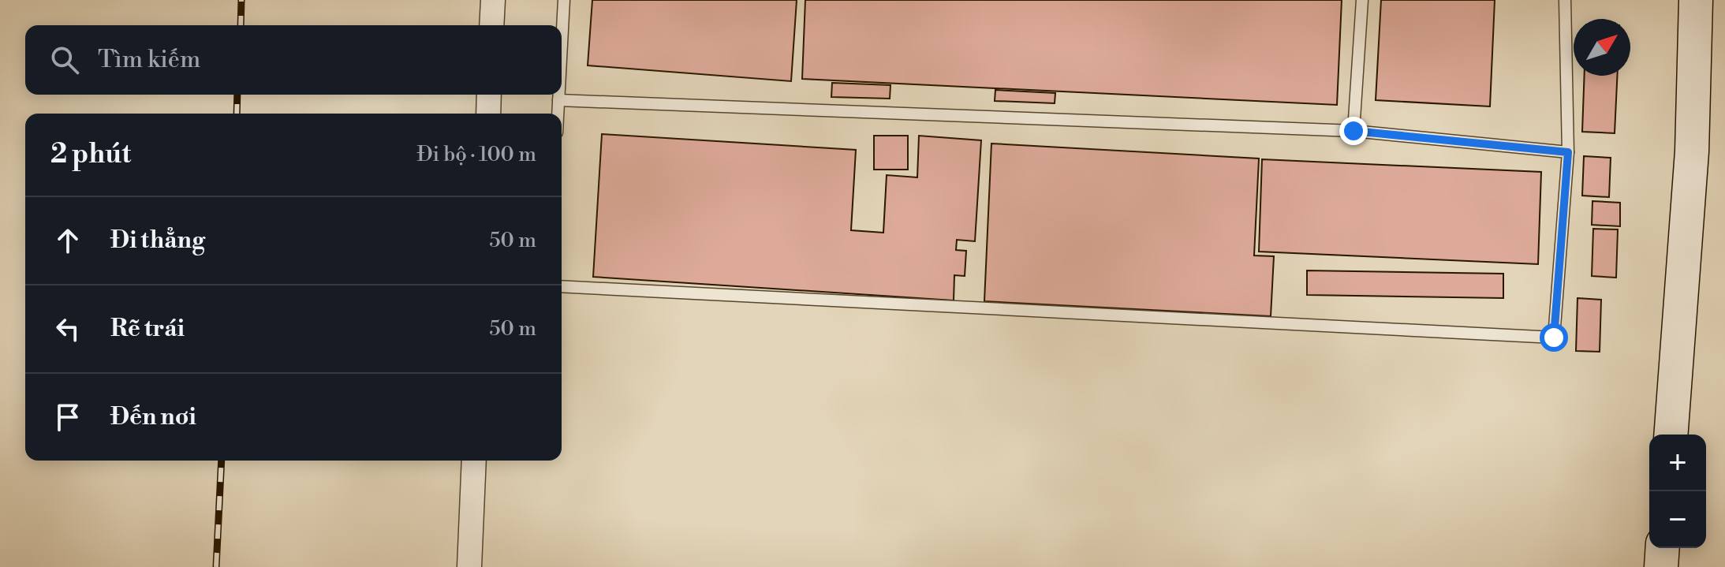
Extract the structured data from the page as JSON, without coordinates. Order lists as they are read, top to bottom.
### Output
{
  "north": "top right",
  "page": {
    "search": "Tìm kiếm",
    "heading": ["2 phút", "Đi bộ · 100 m"],
    "list": [
      ["Đi thẳng", "50 m"],
      ["Rẽ trái", "50 m"],
      "Đến nơi"
    ],
    "map_buttons": ["+", "−"]
  }
}
